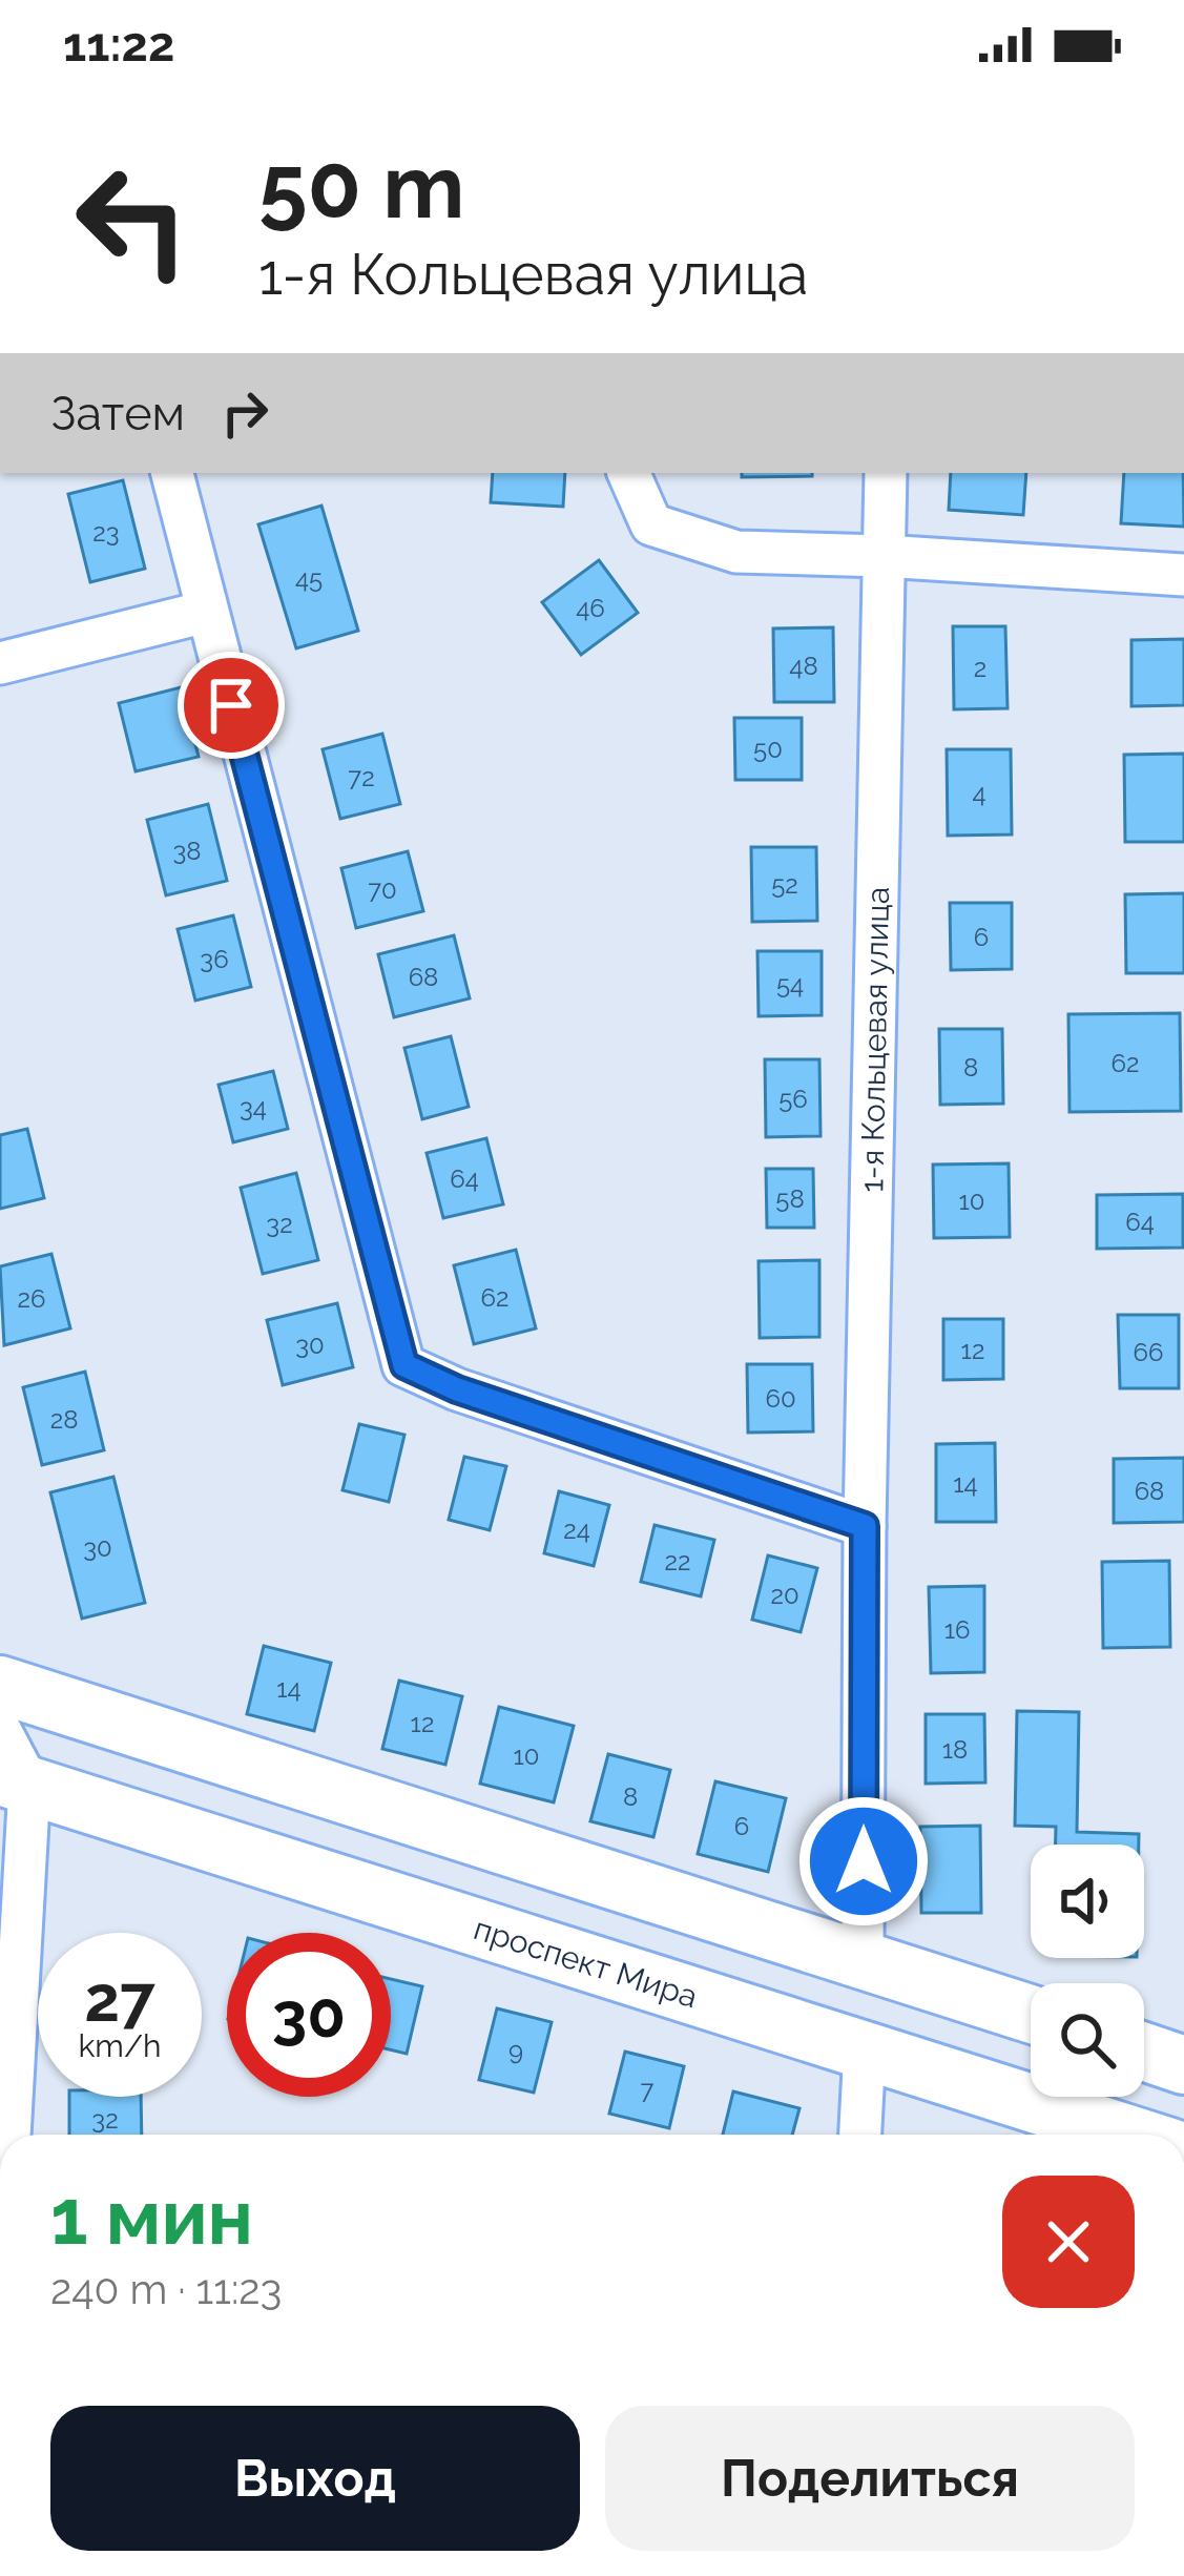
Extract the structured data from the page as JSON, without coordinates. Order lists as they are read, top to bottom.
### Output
{
  "streets": {
    "main road": ["проспект Мира"],
    "street": ["1-я Кольцевая улица"]
  },
  "house_numbers": [
    "23",
    "45",
    "46",
    "48",
    "2",
    "50",
    "72",
    "4",
    "38",
    "52",
    "70",
    "6",
    "36",
    "68",
    "54",
    "62",
    "8",
    "56",
    "34",
    "64",
    "58",
    "10",
    "64",
    "32",
    "62",
    "26",
    "30",
    "12",
    "66",
    "60",
    "28",
    "14",
    "68",
    "24",
    "30",
    "22",
    "20",
    "16",
    "14",
    "12",
    "18",
    "10",
    "8",
    "6",
    "9",
    "7",
    "32"
  ],
  "page": {
    "status": "11:22",
    "turn": ["50 m", "1-я Кольцевая улица"],
    "then": "Затем",
    "speed": "27 km/h",
    "limit": "30",
    "heading": ["1 мин", "240 m · 11:23"],
    "buttons": ["Выход", "Поделиться"]
  }
}
